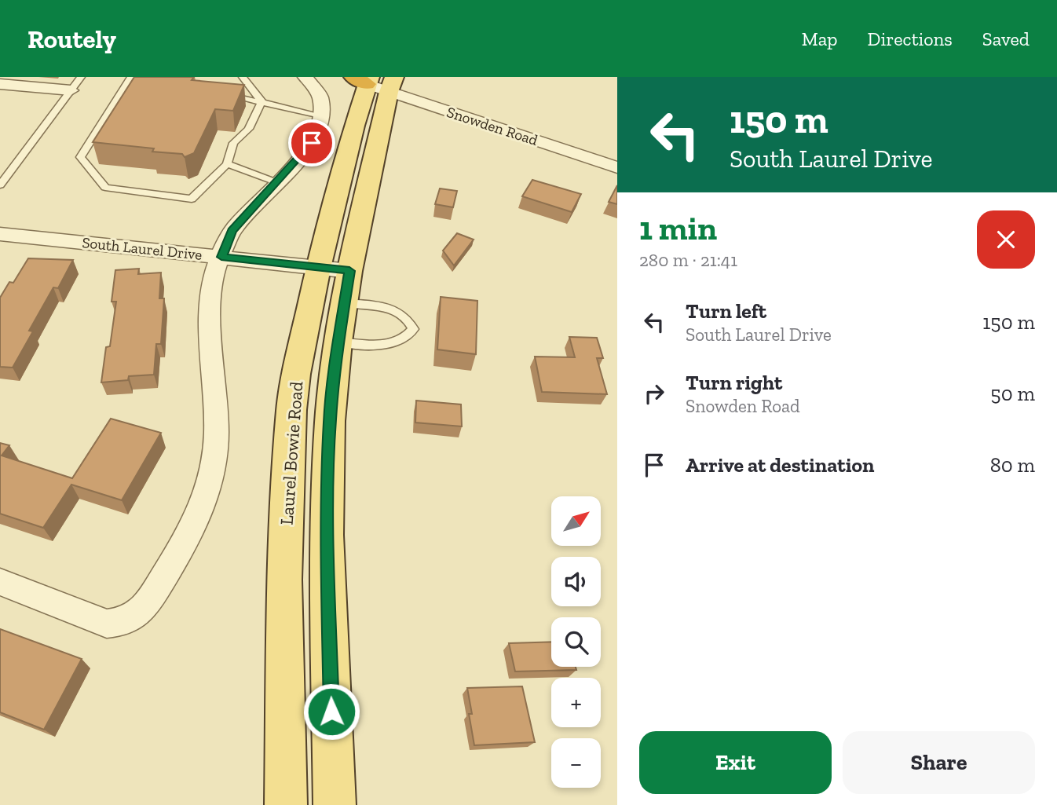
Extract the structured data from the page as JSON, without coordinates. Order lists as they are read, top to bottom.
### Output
{
  "streets": {
    "main road": ["Laurel Bowie Road"],
    "street": ["Snowden Road", "South Laurel Drive"]
  },
  "crossings": [
    ["Snowden Road", "Laurel Bowie Road"],
    ["South Laurel Drive", "Laurel Bowie Road"]
  ],
  "north": "top right",
  "page": {
    "header": "Routely",
    "nav": ["Map", "Directions", "Saved"],
    "turn": ["150 m", "South Laurel Drive"],
    "heading": ["1 min", "280 m · 21:41"],
    "list": [
      {
        "name": "Turn left",
        "note": "South Laurel Drive",
        "value": "150 m"
      },
      {
        "name": "Turn right",
        "note": "Snowden Road",
        "value": "50 m"
      },
      {
        "name": "Arrive at destination",
        "value": "80 m"
      }
    ],
    "map_buttons": ["+", "−"],
    "buttons": ["Exit", "Share"]
  }
}
